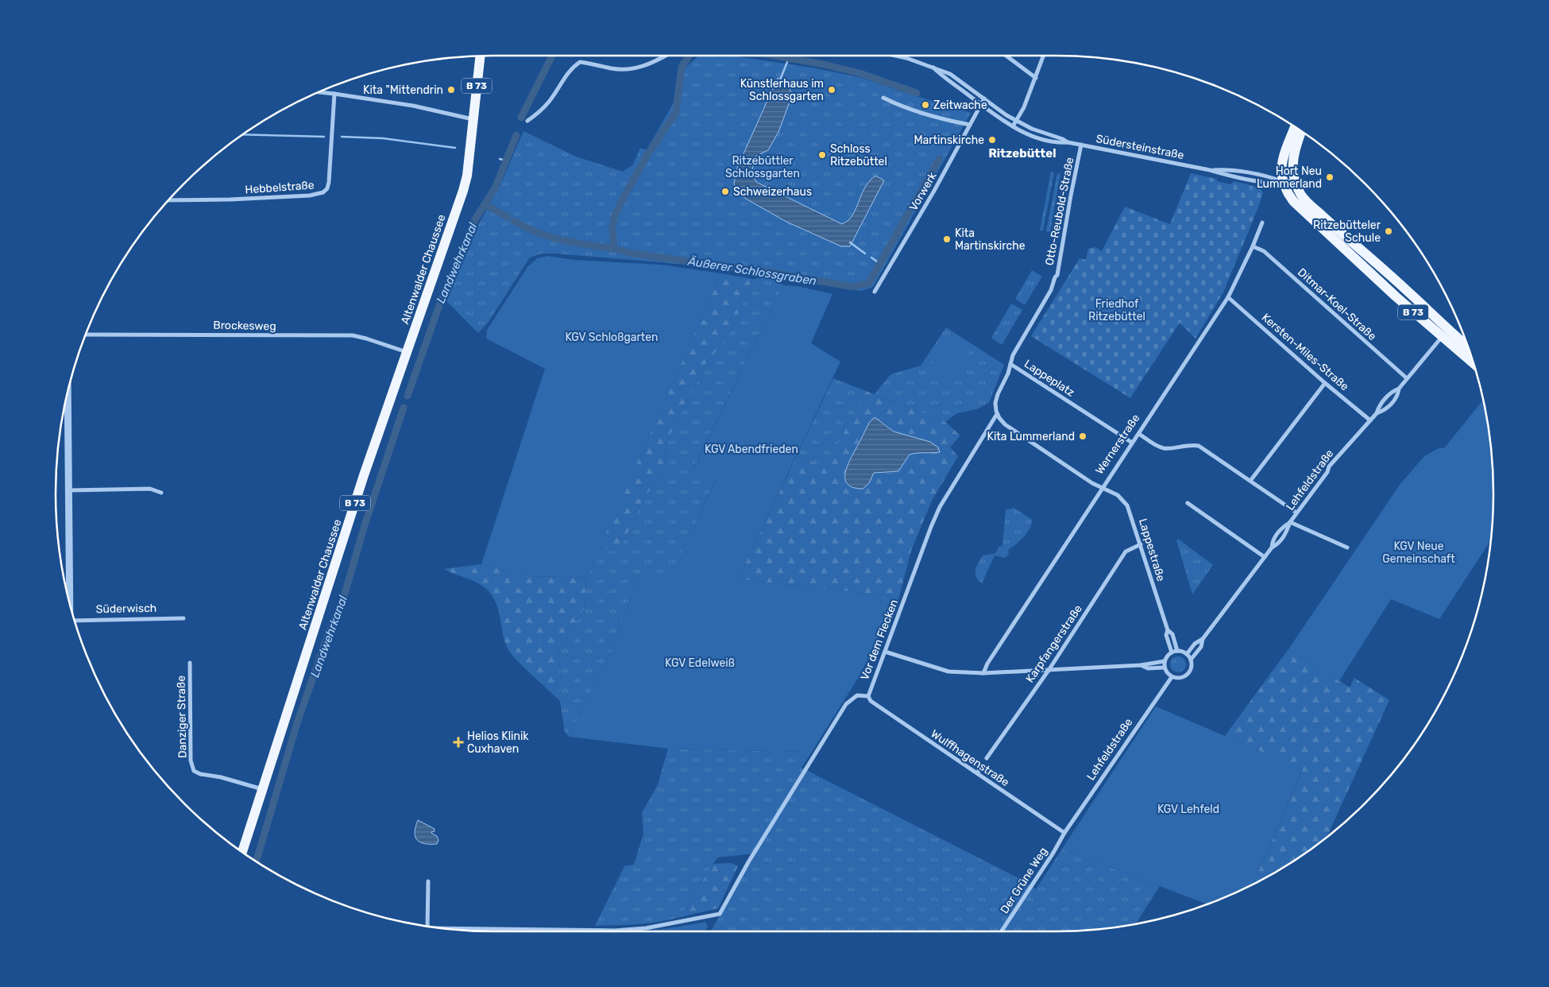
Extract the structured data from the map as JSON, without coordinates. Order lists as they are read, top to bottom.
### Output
{
  "streets": {
    "main road": ["B 73", "Altenwalder Chaussee"],
    "street": [
      "Südersteinstraße",
      "Hebbelstraße",
      "Vorwerk",
      "Otto-Reubold-Straße",
      "Ditmar-Koel-Straße",
      "Brockesweg",
      "Kersten-Miles-Straße",
      "Lappeplatz",
      "Wernerstraße",
      "Lehfeldstraße",
      "Lappestraße",
      "Süderwisch",
      "Vor dem Flecken",
      "Karpfangerstraße",
      "Danziger Straße",
      "Wulffhagenstraße",
      "Der Grüne Weg"
    ]
  },
  "crossings": [
    ["B 73", "Südersteinstraße"],
    ["B 73", "Altenwalder Chaussee"],
    ["B 73", "Lehfeldstraße"],
    ["Südersteinstraße", "Vorwerk"],
    ["Südersteinstraße", "Otto-Reubold-Straße"],
    ["Otto-Reubold-Straße", "Lappeplatz"],
    ["Altenwalder Chaussee", "Brockesweg"],
    ["Altenwalder Chaussee", "Danziger Straße"],
    ["Ditmar-Koel-Straße", "Wernerstraße"],
    ["Ditmar-Koel-Straße", "Lehfeldstraße"],
    ["Kersten-Miles-Straße", "Wernerstraße"],
    ["Kersten-Miles-Straße", "Lehfeldstraße"],
    ["Lappeplatz", "Wernerstraße"],
    ["Lappeplatz", "Vor dem Flecken"],
    ["Wernerstraße", "Lappestraße"],
    ["Lehfeldstraße", "Lappestraße"],
    ["Lehfeldstraße", "Wulffhagenstraße"],
    ["Lehfeldstraße", "Der Grüne Weg"],
    ["Lappestraße", "Karpfangerstraße"],
    ["Vor dem Flecken", "Wulffhagenstraße"],
    ["Wulffhagenstraße", "Der Grüne Weg"]
  ],
  "districts": ["Ritzebüttel"],
  "water": ["Landwehrkanal", "Äußerer Schlossgraben"],
  "parks": [
    "Ritzebüttler Schlossgarten",
    "Friedhof Ritzebüttel",
    "KGV Schloßgarten",
    "KGV Abendfrieden",
    "KGV Neue Gemeinschaft",
    "KGV Edelweiß",
    "KGV Lehfeld"
  ],
  "places": {
    "other": [
      "Kita \"Mittendrin",
      "Künstlerhaus im Schlossgarten",
      "Zeitwache",
      "Martinskirche",
      "Schloss Ritzebüttel",
      "Hort Neu Lummerland",
      "Schweizerhaus",
      "Ritzebütteler Schule",
      "Kita Martinskirche",
      "Kita Lummerland"
    ],
    "health": ["Helios Klinik Cuxhaven"]
  }
}
